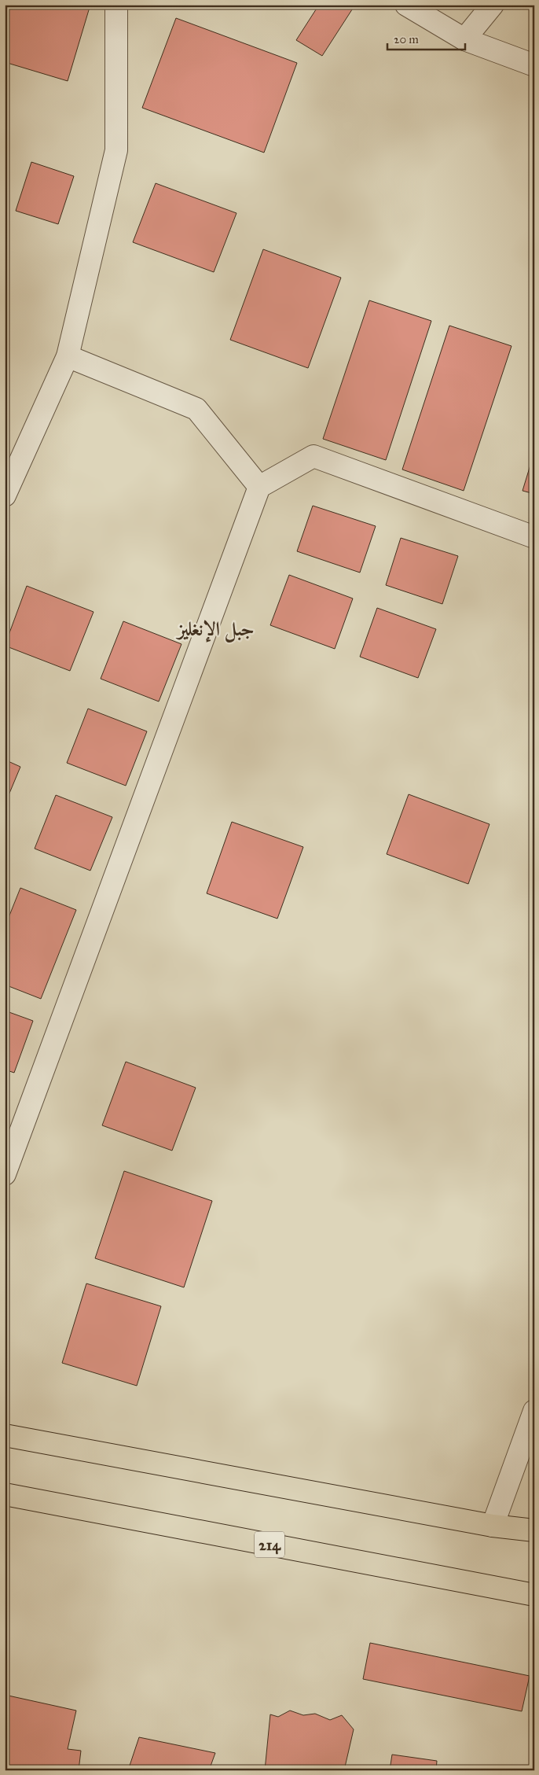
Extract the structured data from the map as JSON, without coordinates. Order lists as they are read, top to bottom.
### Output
{
  "streets": {
    "highway": ["214"]
  },
  "districts": ["جبل الإنغليز"],
  "scale_bar": "20 m"
}
